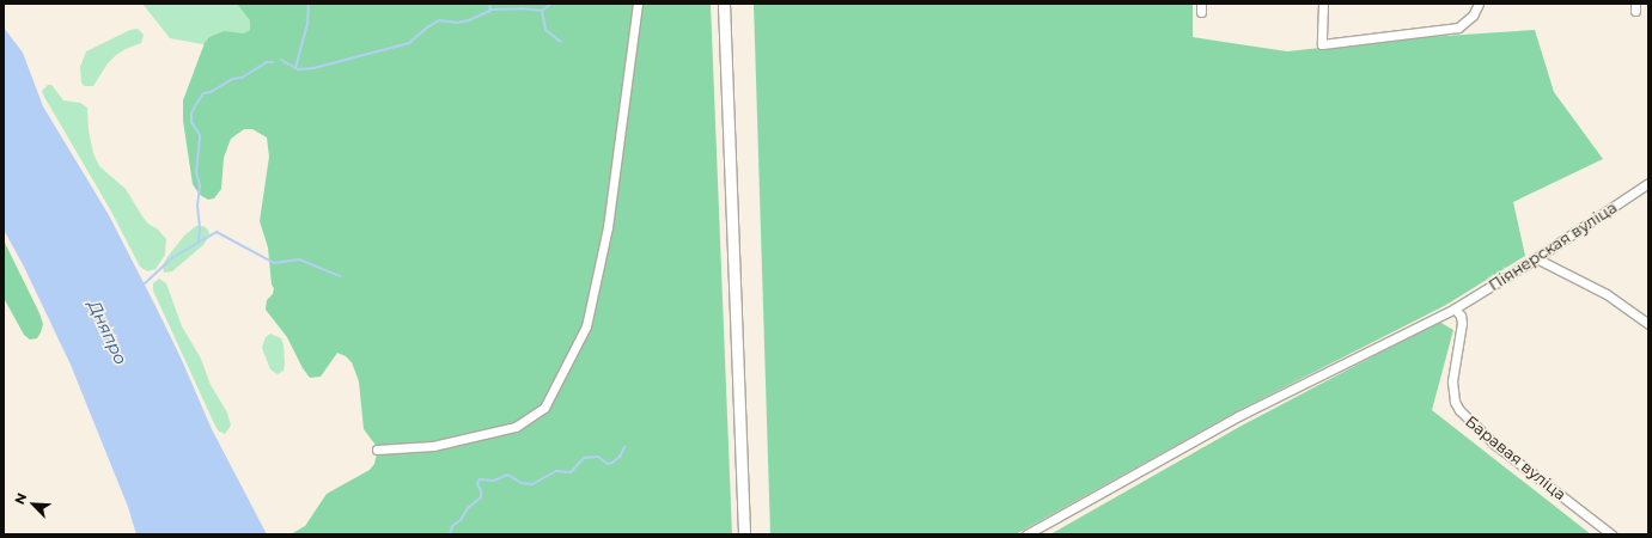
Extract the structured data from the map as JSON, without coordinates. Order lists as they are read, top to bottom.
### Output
{
  "streets": {
    "street": ["Піянерская вуліца", "Баравая вуліца"]
  },
  "crossings": [
    ["Піянерская вуліца", "Баравая вуліца"]
  ],
  "water": ["Дняпро"],
  "north": "top left"
}
